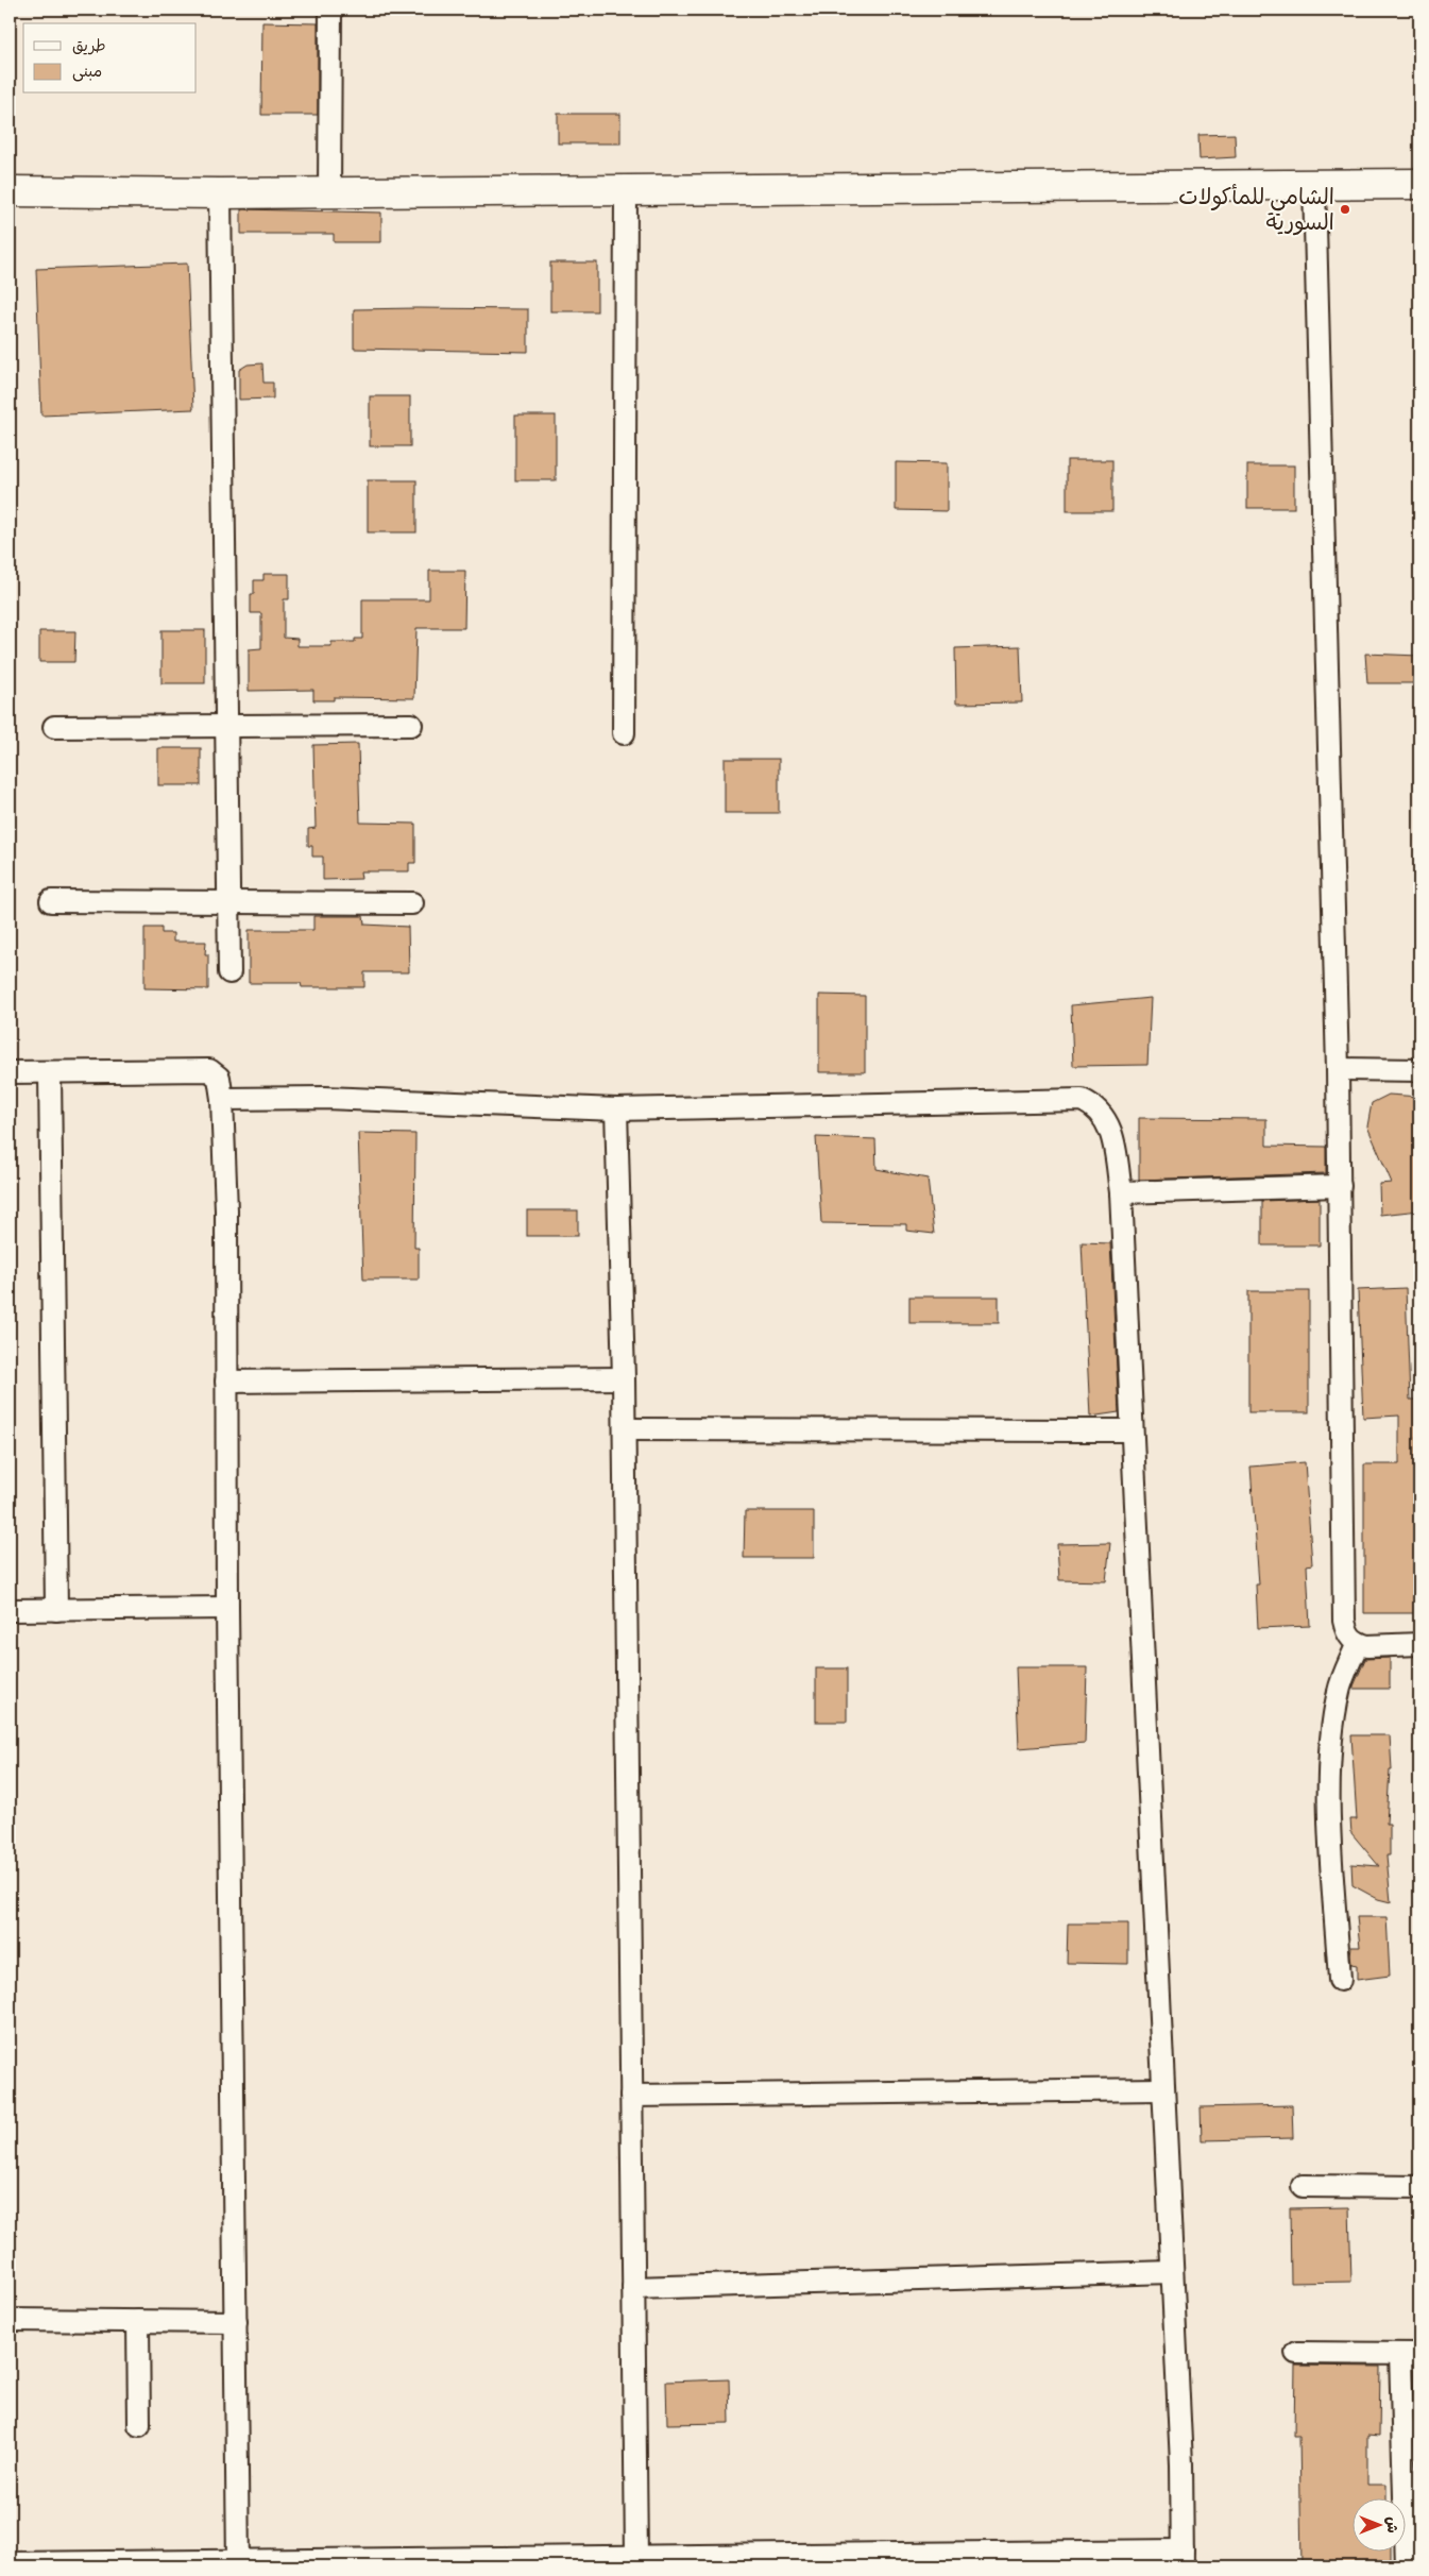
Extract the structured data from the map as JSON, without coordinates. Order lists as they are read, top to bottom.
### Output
{
  "places": ["الشامي للمأكولات السورية"],
  "legend": ["طريق", "مبنى"],
  "north": "right"
}
